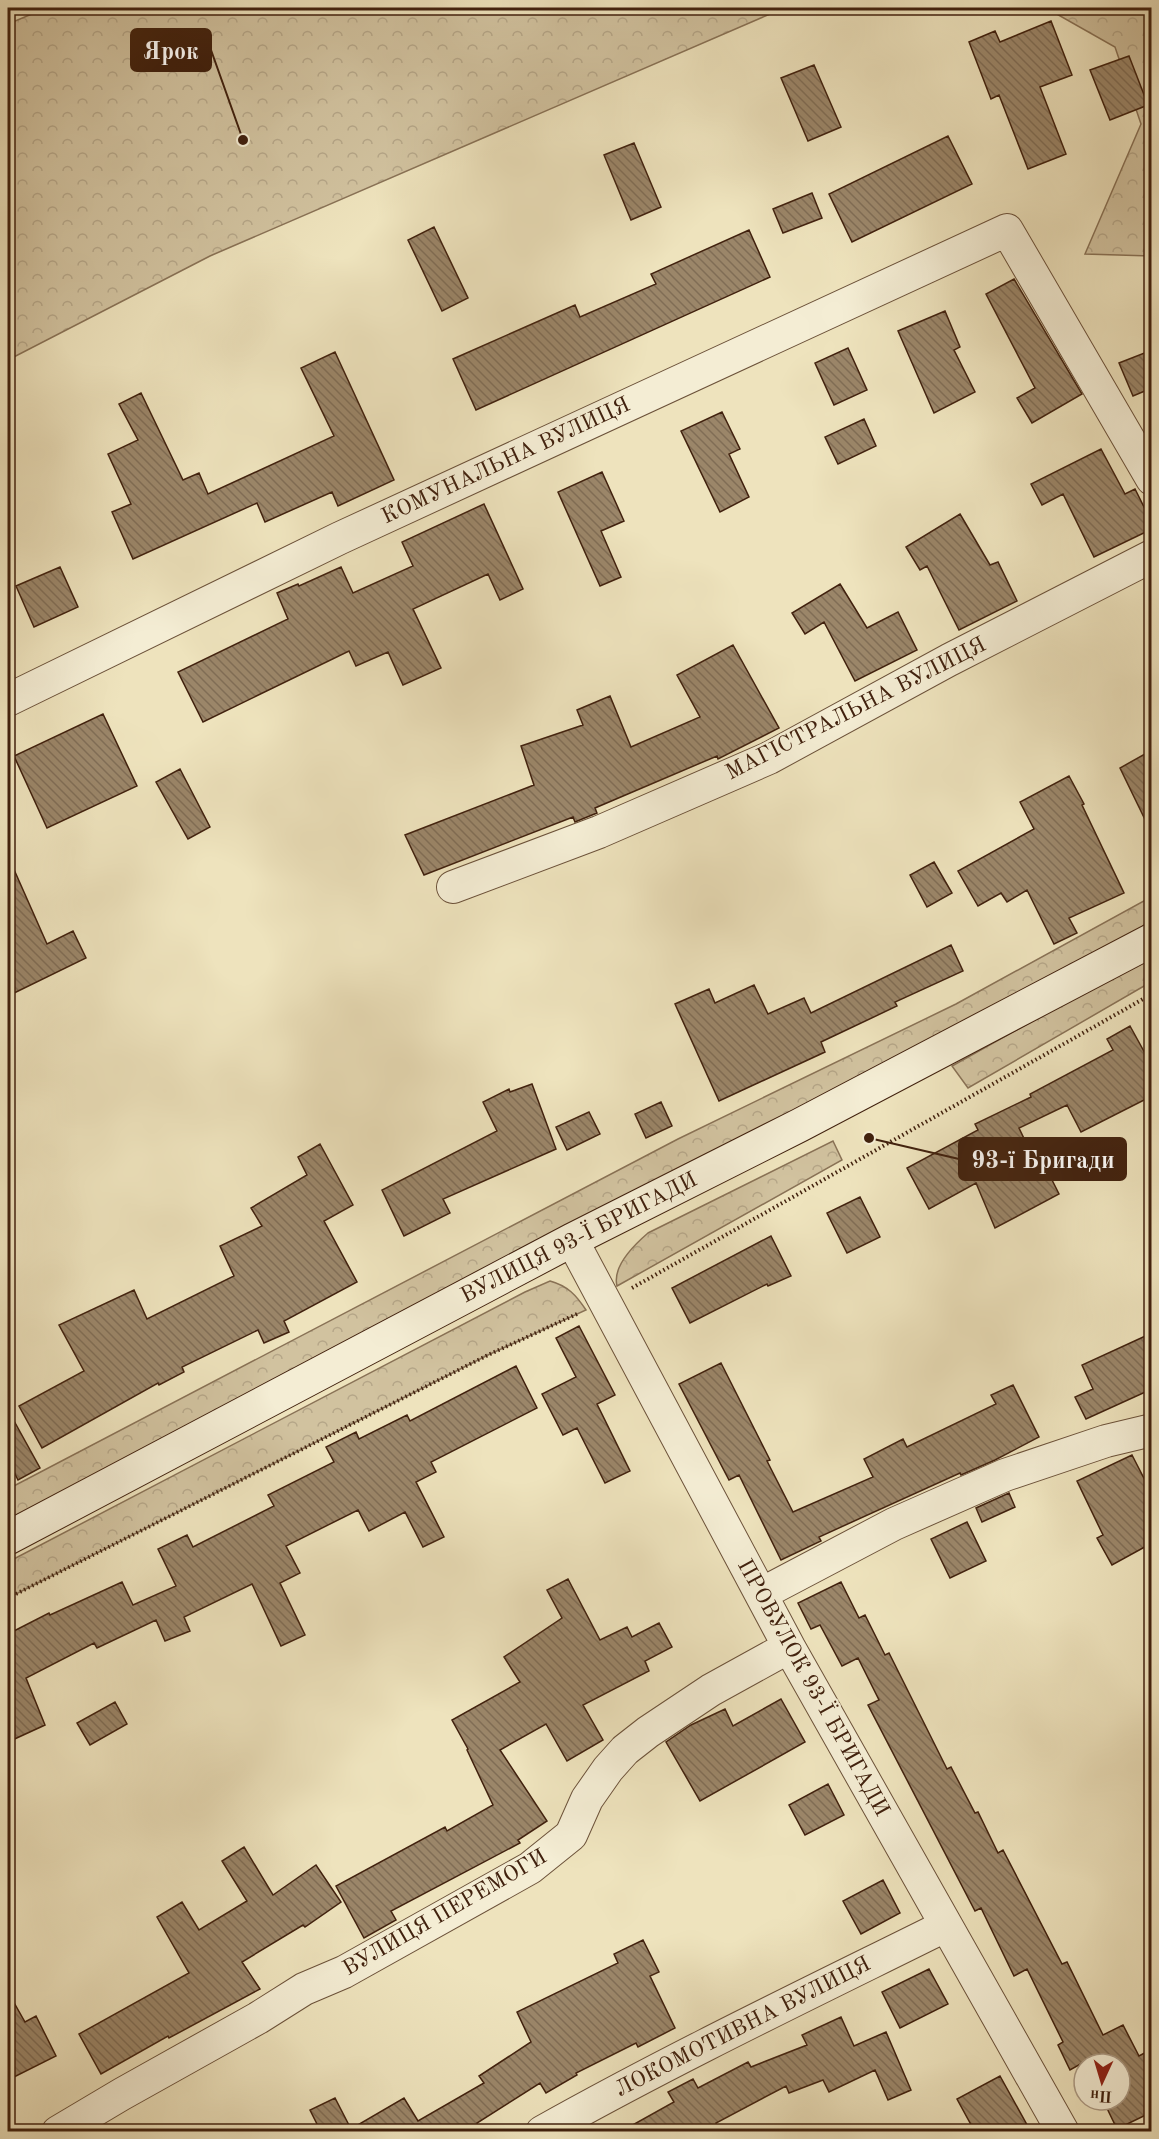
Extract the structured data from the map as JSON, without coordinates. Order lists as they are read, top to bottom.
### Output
{
  "streets": {
    "main road": ["ВУЛИЦЯ 93-Ї БРИГАДИ"],
    "street": [
      "КОМУНАЛЬНА ВУЛИЦЯ",
      "МАГІСТРАЛЬНА ВУЛИЦЯ",
      "ПРОВУЛОК 93-Ї БРИГАДИ",
      "ВУЛИЦЯ ПЕРЕМОГИ",
      "ЛОКОМОТИВНА ВУЛИЦЯ"
    ]
  },
  "crossings": [
    ["ВУЛИЦЯ 93-Ї БРИГАДИ", "ПРОВУЛОК 93-Ї БРИГАДИ"],
    ["ПРОВУЛОК 93-Ї БРИГАДИ", "ВУЛИЦЯ ПЕРЕМОГИ"],
    ["ПРОВУЛОК 93-Ї БРИГАДИ", "ЛОКОМОТИВНА ВУЛИЦЯ"]
  ],
  "places": ["Ярок", "93-ї Бригади"],
  "north": "bottom"
}
